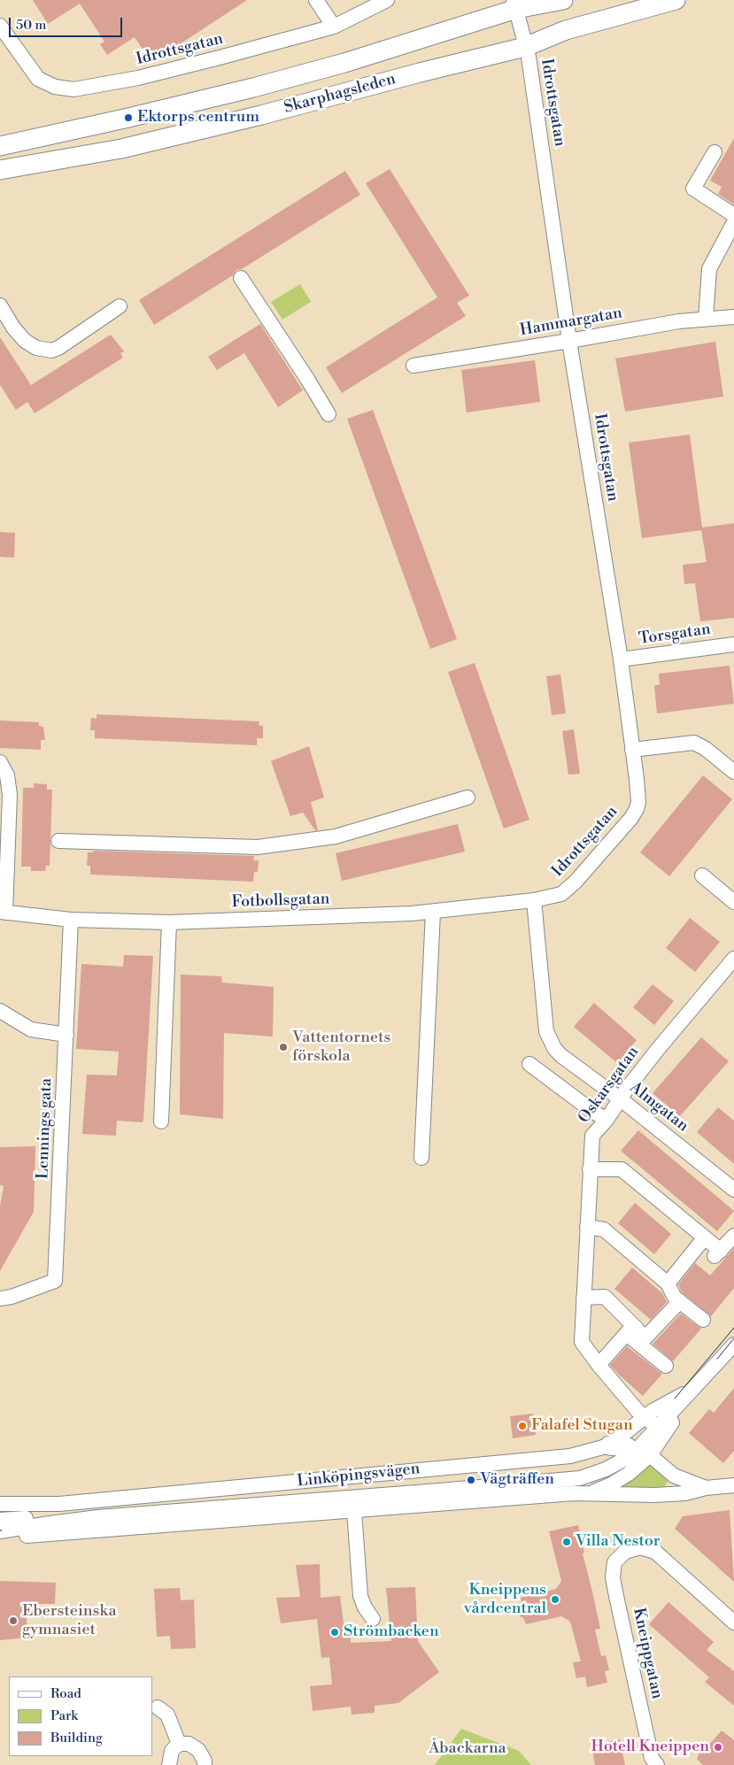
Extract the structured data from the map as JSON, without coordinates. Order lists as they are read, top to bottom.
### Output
{
  "streets": {
    "main road": ["Skarphagsleden", "Linköpingsvägen"],
    "street": [
      "Idrottsgatan",
      "Hammargatan",
      "Torsgatan",
      "Fotbollsgatan",
      "Oskarsgatan",
      "Almgatan",
      "Lennings gata",
      "Kneippgatan"
    ]
  },
  "crossings": [
    ["Idrottsgatan", "Skarphagsleden"],
    ["Idrottsgatan", "Hammargatan"],
    ["Idrottsgatan", "Torsgatan"],
    ["Idrottsgatan", "Fotbollsgatan"],
    ["Fotbollsgatan", "Almgatan"],
    ["Fotbollsgatan", "Lennings gata"],
    ["Oskarsgatan", "Almgatan"]
  ],
  "parks": ["Åbackarna"],
  "places": [
    "Ektorps centrum",
    "Vattentornets förskola",
    "Falafel Stugan",
    "Vägträffen",
    "Villa Nestor",
    "Kneippens vårdcentral",
    "Ebersteinska gymnasiet",
    "Strömbacken",
    "Hotell Kneippen"
  ],
  "legend": ["Road", "Park", "Building"],
  "scale_bar": "50 m"
}
